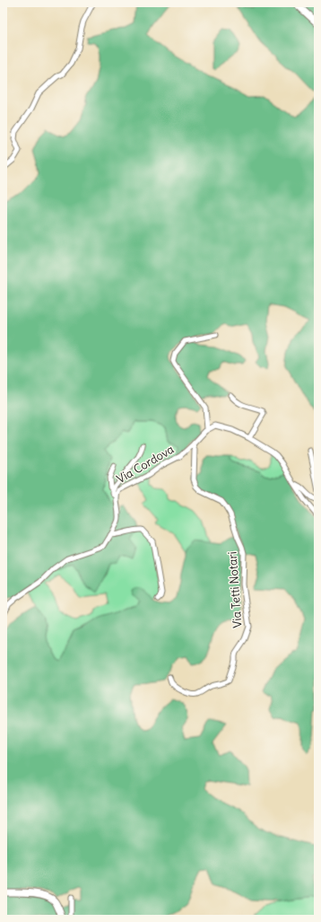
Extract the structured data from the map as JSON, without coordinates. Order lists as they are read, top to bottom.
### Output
{
  "streets": {
    "street": ["Via Cordova", "Via Tetti Notari"]
  },
  "crossings": [
    ["Via Cordova", "Via Tetti Notari"]
  ]
}
